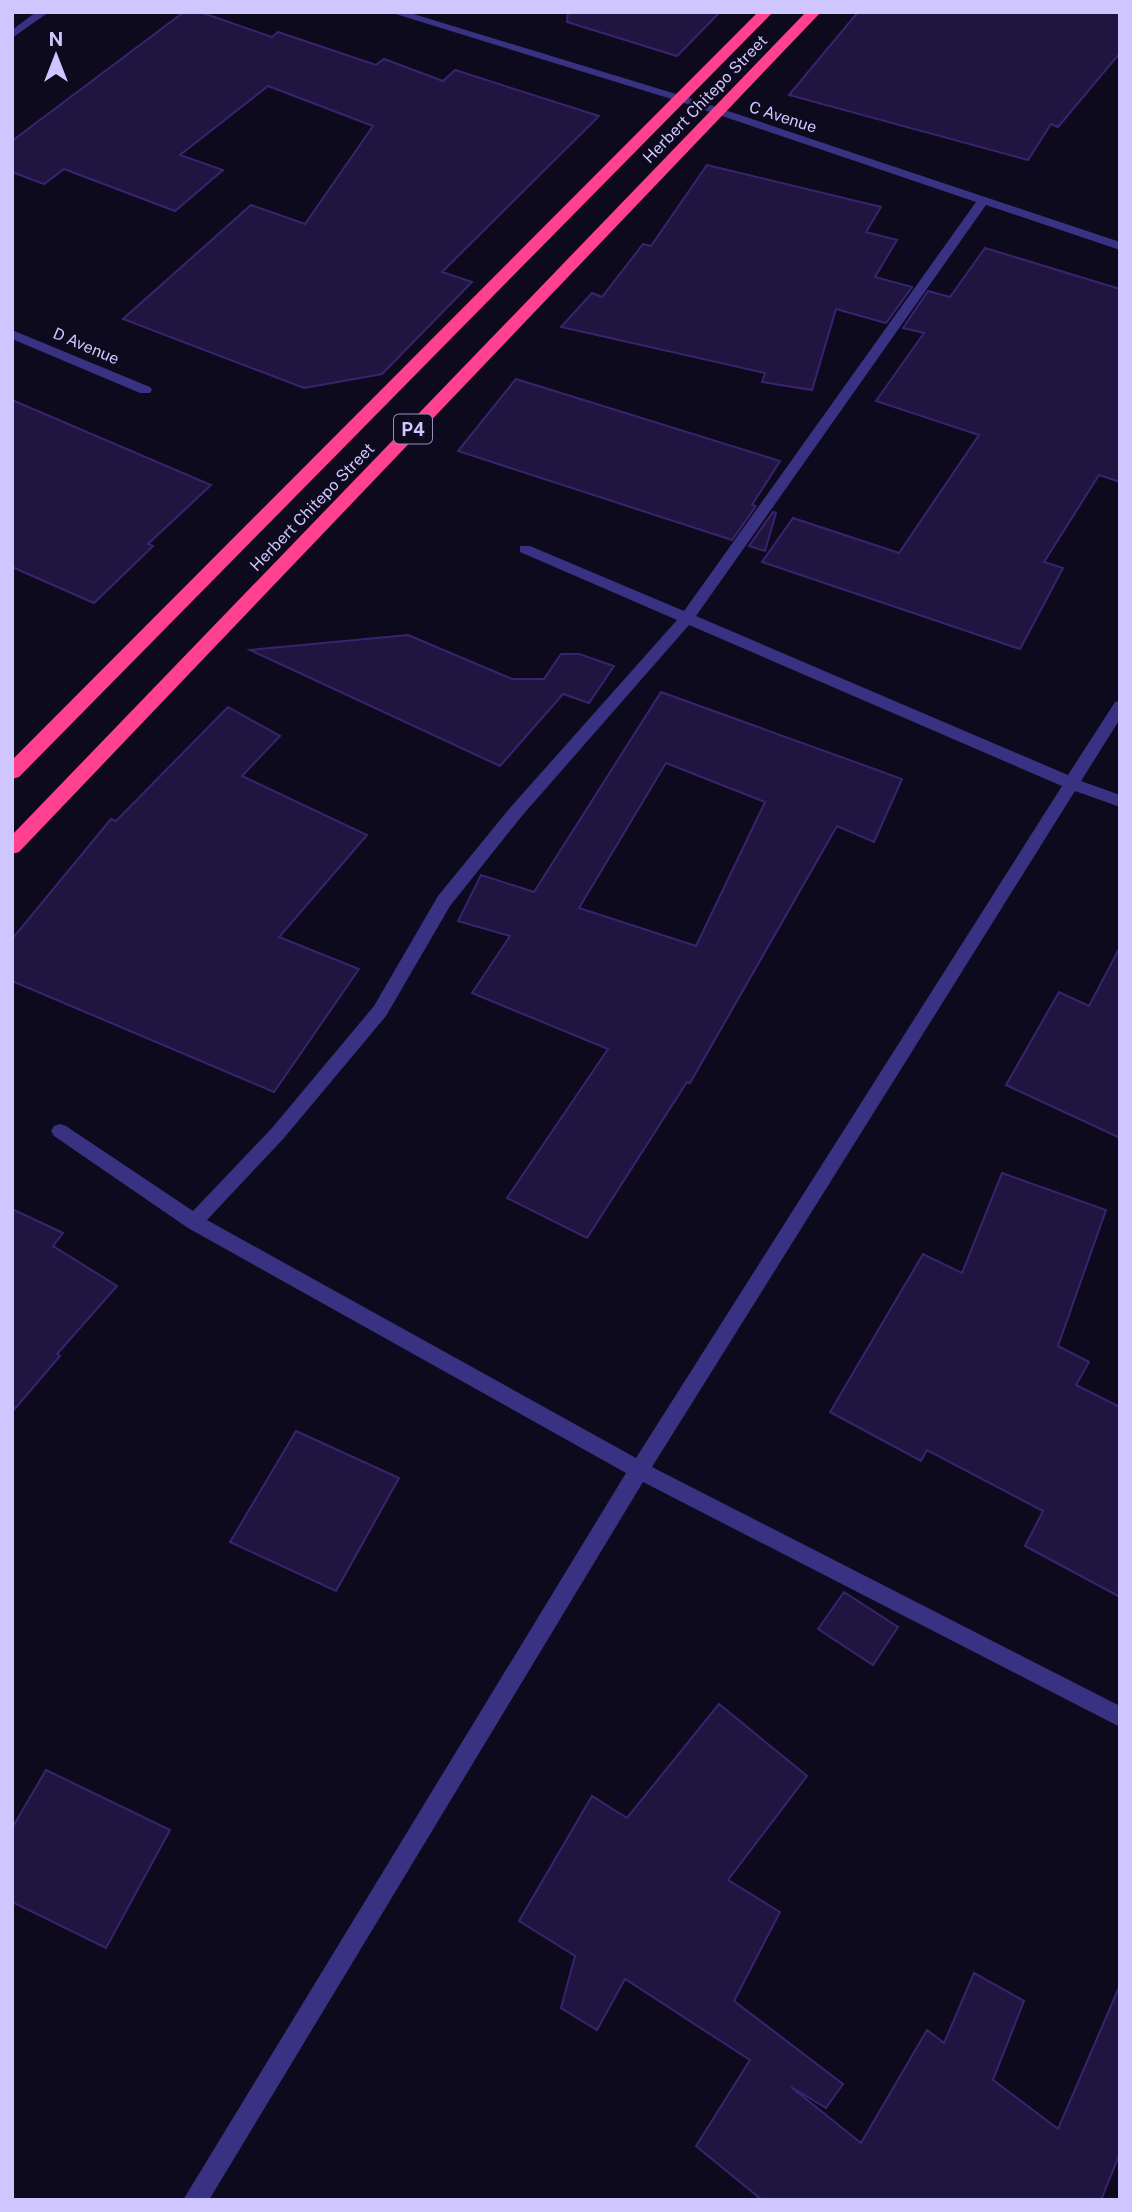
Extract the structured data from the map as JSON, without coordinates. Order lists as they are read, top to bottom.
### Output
{
  "streets": {
    "highway": ["Herbert Chitepo Street", "P4"],
    "street": ["C Avenue", "D Avenue"]
  },
  "crossings": [
    ["Herbert Chitepo Street", "C Avenue"]
  ],
  "north": "top"
}
